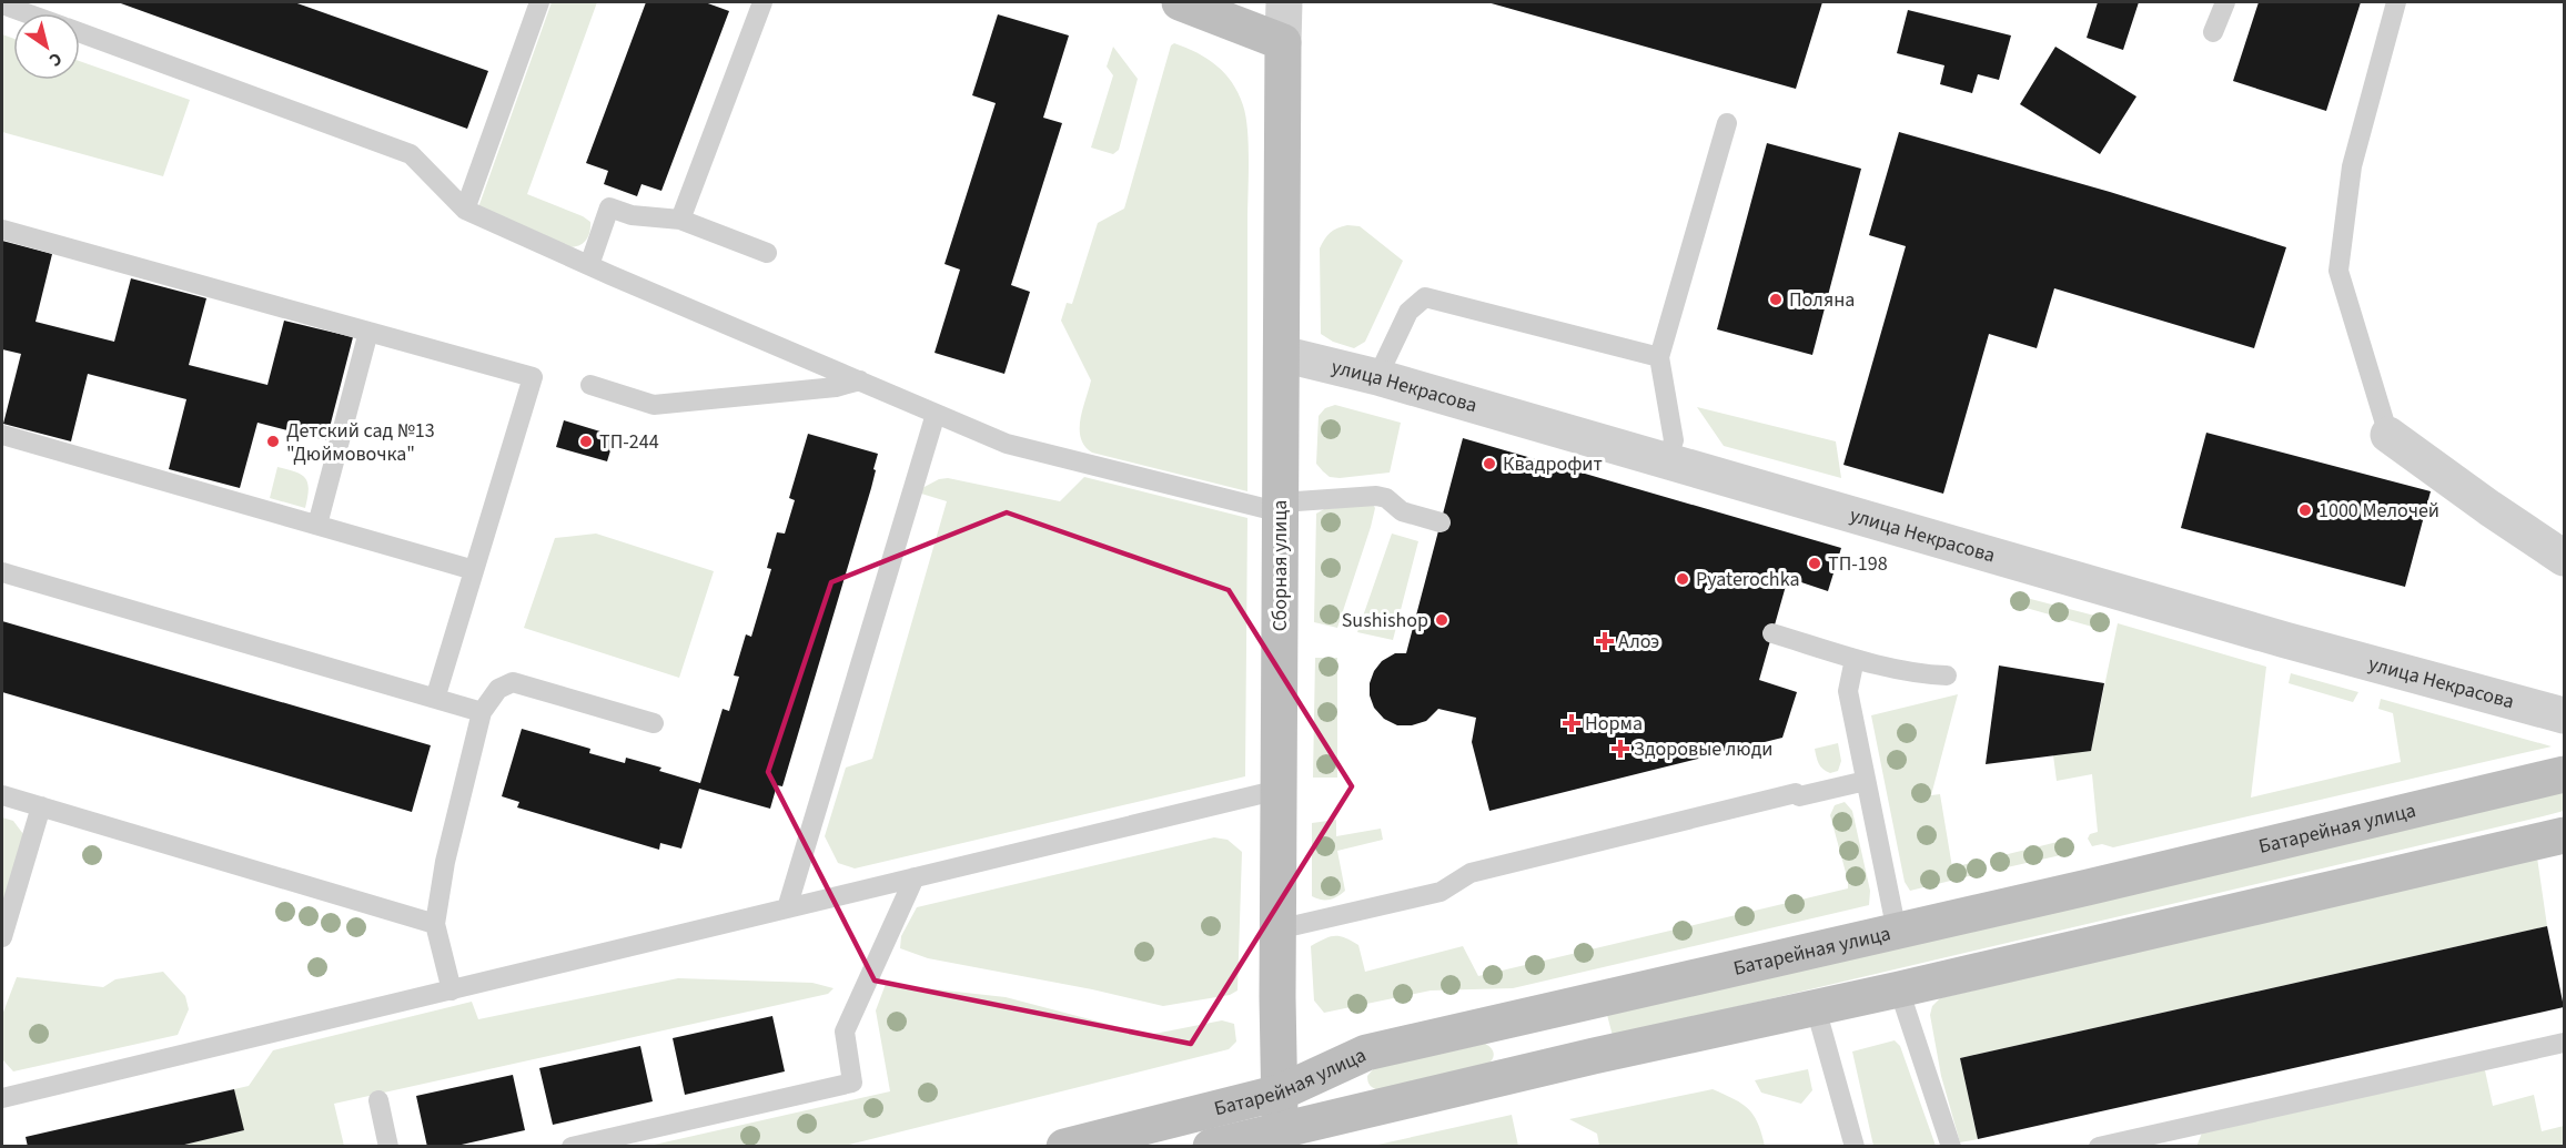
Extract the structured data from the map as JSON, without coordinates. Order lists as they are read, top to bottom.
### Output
{
  "streets": {
    "street": ["улица Некрасова", "Сборная улица", "Батарейная улица"]
  },
  "crossings": [
    ["улица Некрасова", "Сборная улица"],
    ["Сборная улица", "Батарейная улица"]
  ],
  "places": {
    "other": [
      "Поляна",
      "Детский сад №13 \"Дюймовочка\"",
      "ТП-244",
      "Квадрофит",
      "1000 Мелочей",
      "ТП-198",
      "Pyaterochka",
      "Sushishop"
    ],
    "health": ["Алоэ", "Норма", "Здоровые люди"]
  },
  "north": "bottom right"
}
